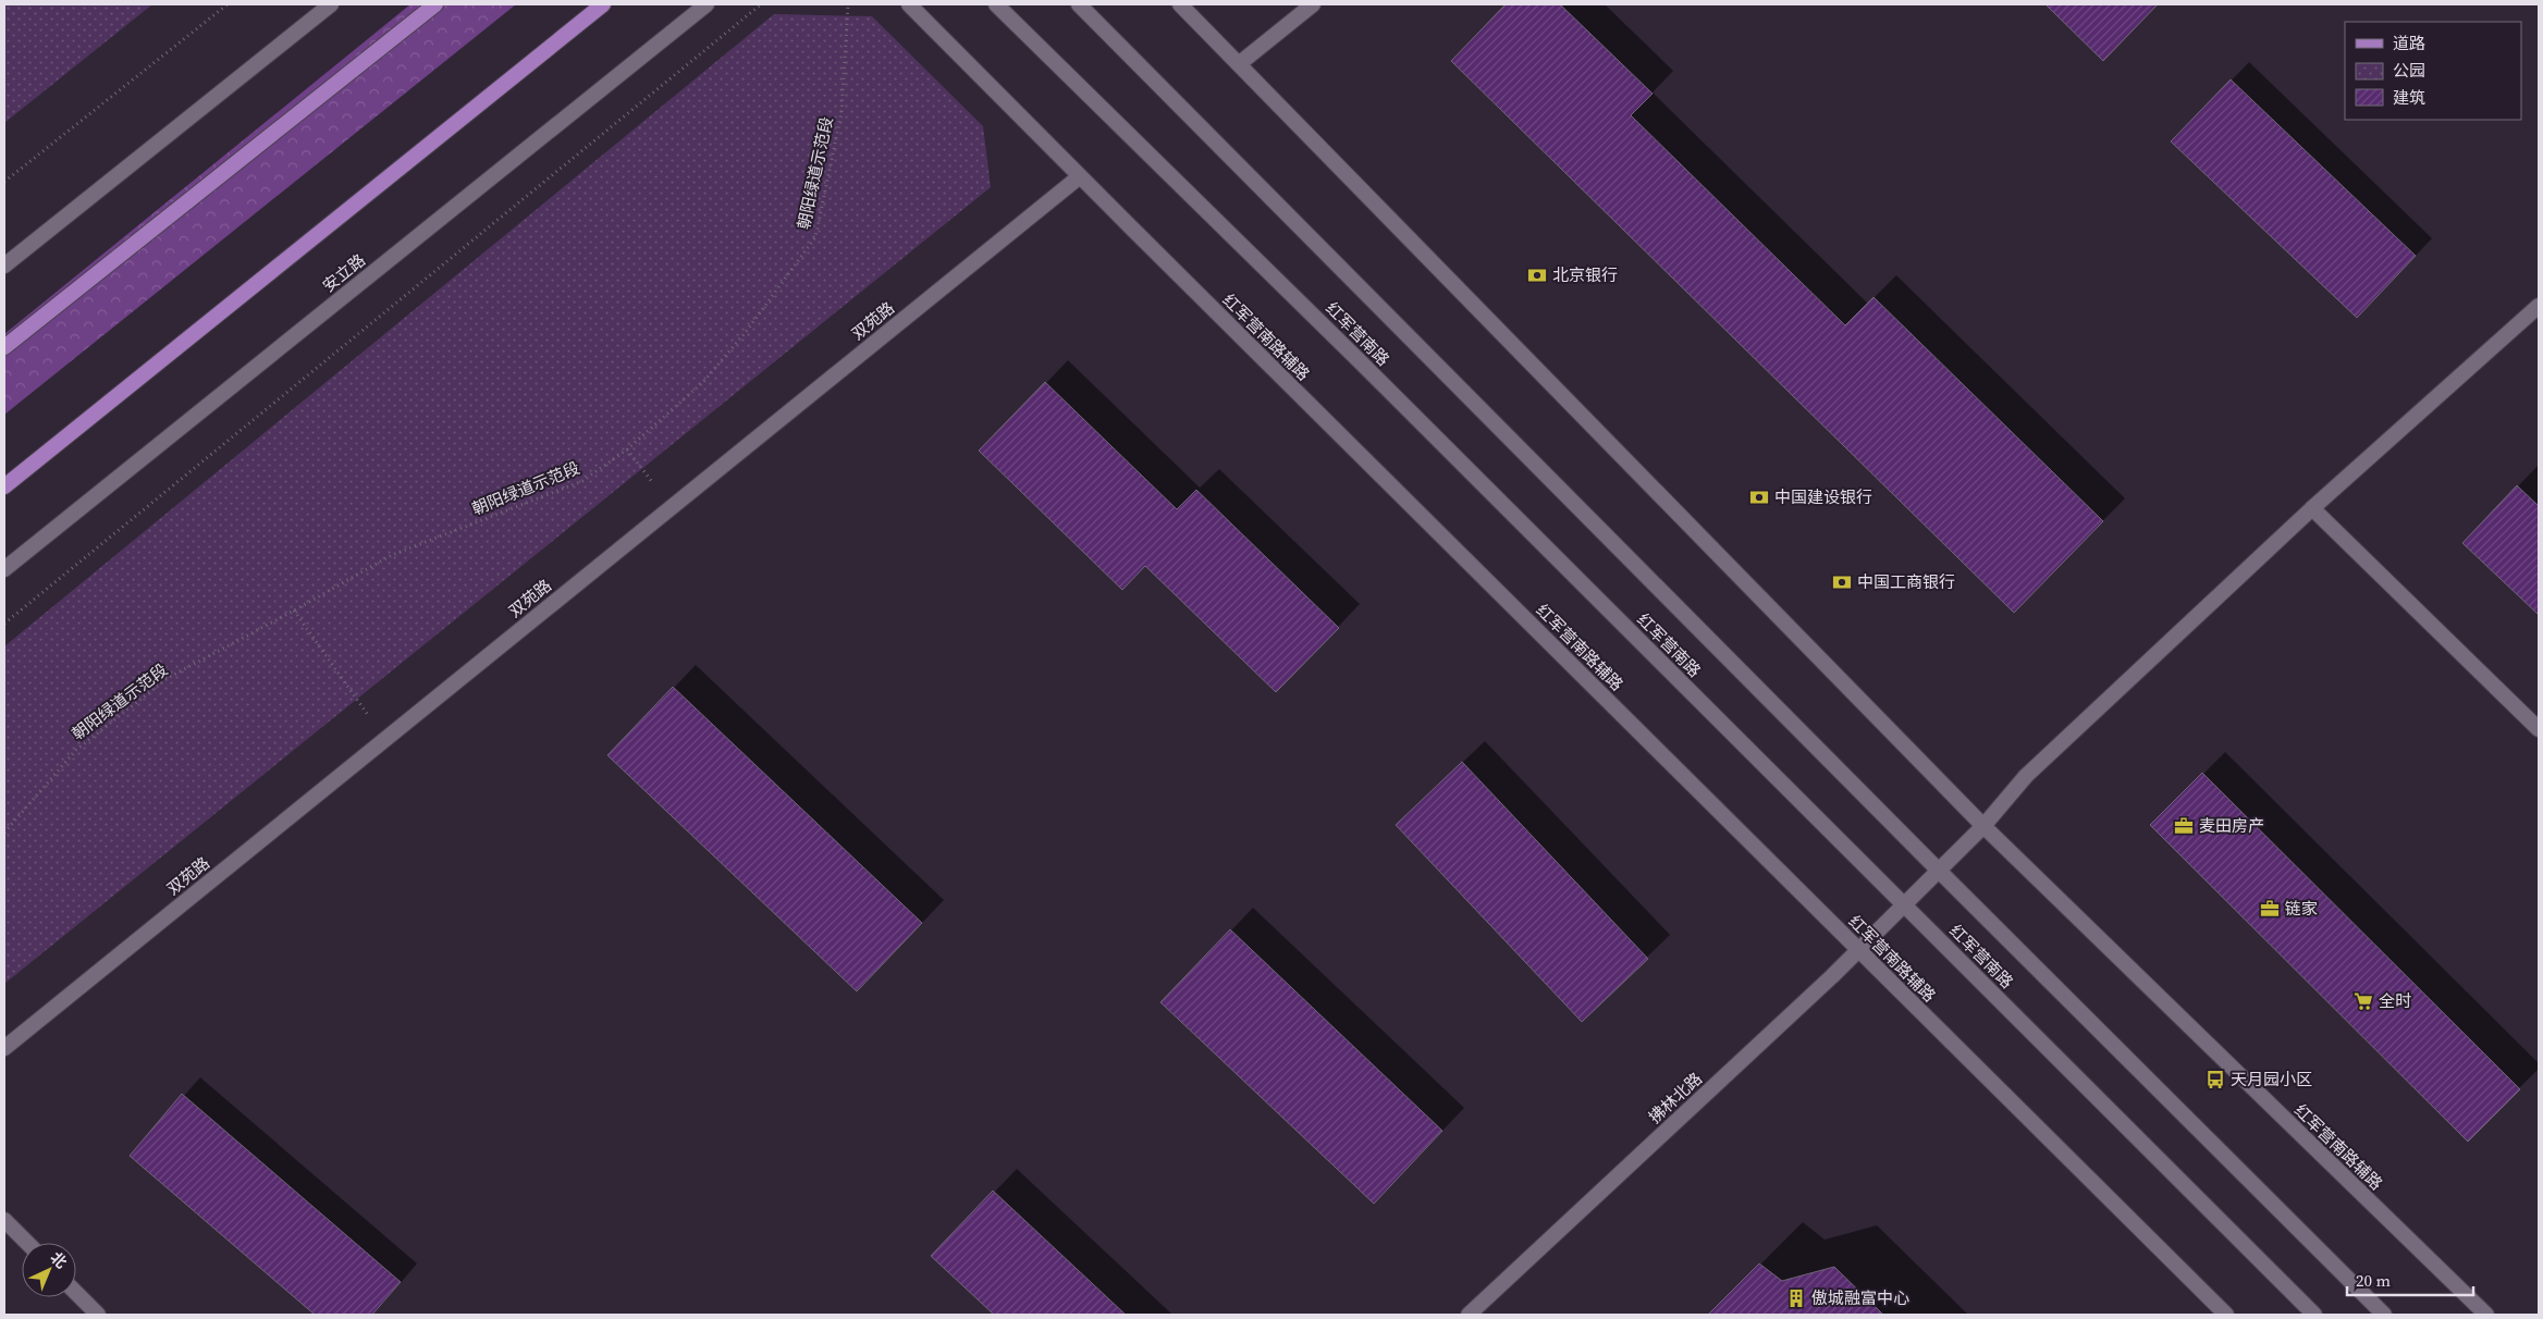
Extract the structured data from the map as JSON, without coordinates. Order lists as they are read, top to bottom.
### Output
{
  "streets": {
    "street": [
      "安立路",
      "双苑路",
      "红军营南路",
      "红军营南路辅路",
      "拂林北路"
    ],
    "path": ["朝阳绿道示范段"]
  },
  "crossings": [
    ["双苑路", "红军营南路辅路"],
    ["红军营南路", "拂林北路"],
    ["红军营南路辅路", "拂林北路"]
  ],
  "places": {
    "bank": ["北京银行", "中国建设银行", "中国工商银行"],
    "office": ["麦田房产", "链家"],
    "supermarket": ["全时"],
    "bus stop": ["天月园小区"],
    "building": ["傲城融富中心"]
  },
  "legend": ["道路", "公园", "建筑"],
  "scale_bar": "20 m",
  "north": "top right"
}
